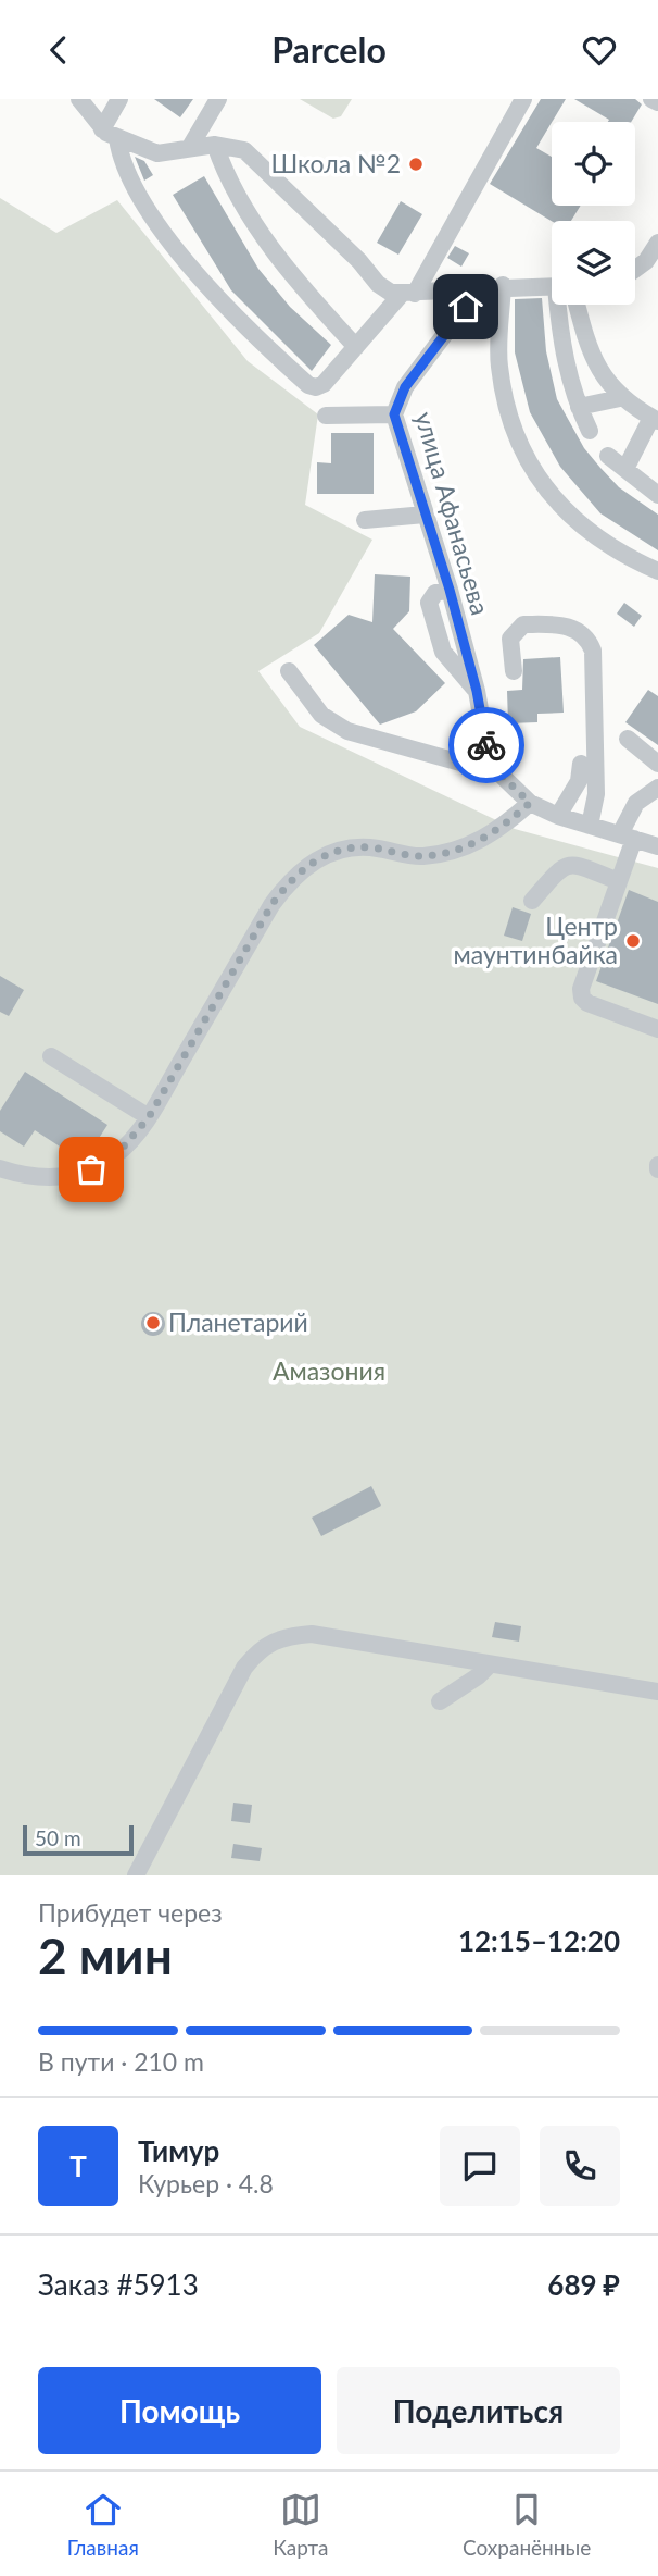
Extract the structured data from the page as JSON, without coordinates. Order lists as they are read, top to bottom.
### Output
{
  "streets": {
    "street": ["улица Афанасьева"]
  },
  "parks": ["Амазония"],
  "places": ["Школа №2", "Центр маунтинбайка", "Планетарий"],
  "scale_bar": "50 m",
  "page": {
    "header": "Parcelo",
    "scale": "50 m",
    "heading": ["2 мин", "Прибудет через", "12:15–12:20"],
    "panel": [
      "Тимур",
      "Курьер · 4.8",
      "Заказ #5913",
      "689 ₽"
    ],
    "bar": "В пути · 210 m",
    "round": "Т",
    "buttons": ["Помощь", "Поделиться"],
    "tabs": ["Главная", "Карта", "Сохранённые"]
  }
}
